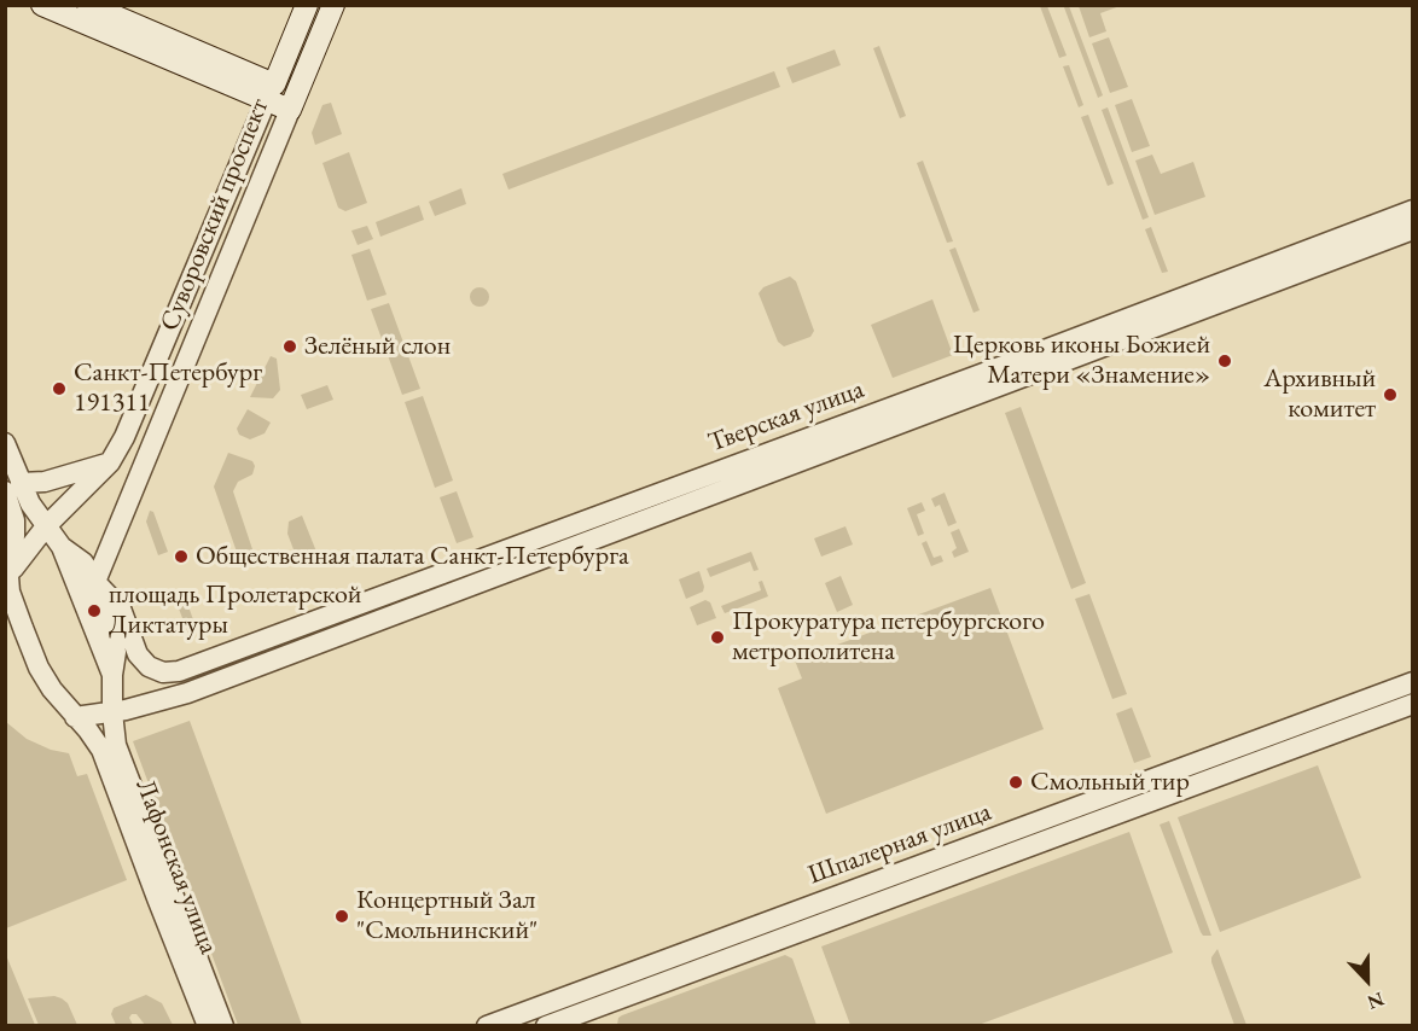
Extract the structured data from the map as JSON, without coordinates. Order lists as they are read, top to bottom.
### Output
{
  "streets": {
    "main road": ["Суворовский проспект"],
    "street": ["Тверская улица", "Шпалерная улица", "Лафонская улица"]
  },
  "crossings": [
    ["Суворовский проспект", "Тверская улица"],
    ["Тверская улица", "Лафонская улица"]
  ],
  "places": [
    "Зелёный слон",
    "Церковь иконы Божией Матери «Знамение»",
    "Санкт-Петербург 191311",
    "Архивный комитет",
    "Общественная палата Санкт-Петербурга",
    "площадь Пролетарской Диктатуры",
    "Прокуратура петербургского метрополитена",
    "Смольный тир",
    "Концертный Зал \"Смольнинский\""
  ],
  "north": "bottom"
}
